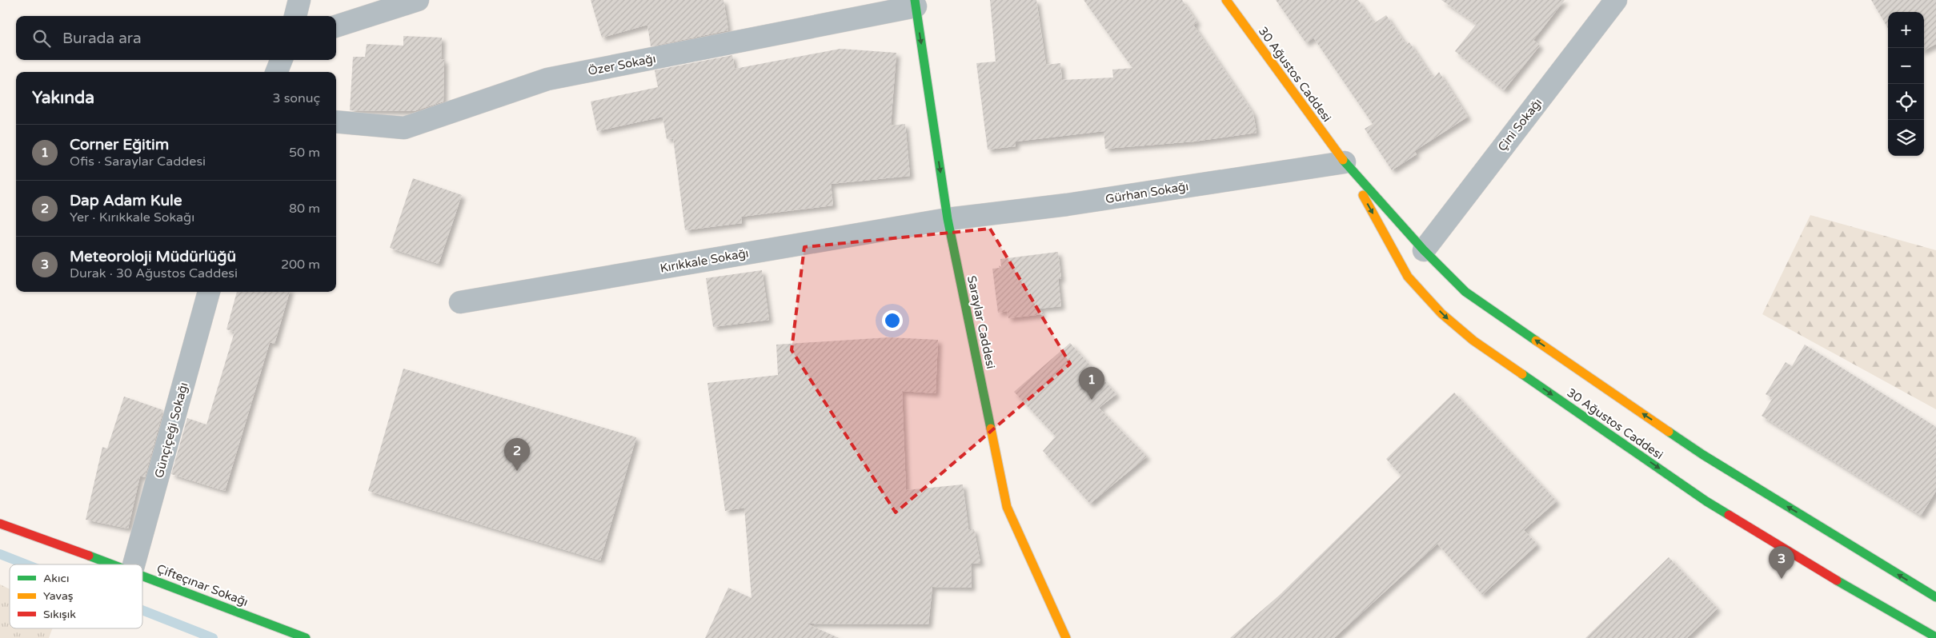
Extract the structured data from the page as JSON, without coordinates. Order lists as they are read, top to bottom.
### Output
{
  "streets": {
    "street": [
      "Özer Sokağı",
      "30 Ağustos Caddesi",
      "Çini Sokağı",
      "Gürhan Sokağı",
      "Kırıkkale Sokağı",
      "Saraylar Caddesi",
      "Günçiçeği Sokağı",
      "Çifteçınar Sokağı"
    ]
  },
  "crossings": [
    ["Özer Sokağı", "Saraylar Caddesi"],
    ["30 Ağustos Caddesi", "Çini Sokağı"],
    ["30 Ağustos Caddesi", "Gürhan Sokağı"],
    ["Gürhan Sokağı", "Kırıkkale Sokağı"],
    ["Gürhan Sokağı", "Saraylar Caddesi"],
    ["Kırıkkale Sokağı", "Saraylar Caddesi"]
  ],
  "legend": ["Akıcı", "Yavaş", "Sıkışık"],
  "page": {
    "map_buttons": ["+", "−"],
    "search": "Burada ara",
    "heading": ["Yakında", "3 sonuç"],
    "list": [
      {
        "mark": "1",
        "name": "Corner Eğitim",
        "note": "Ofis · Saraylar Caddesi",
        "value": "50 m"
      },
      {
        "mark": "2",
        "name": "Dap Adam Kule",
        "note": "Yer · Kırıkkale Sokağı",
        "value": "80 m"
      },
      {
        "mark": "3",
        "name": "Meteoroloji Müdürlüğü",
        "note": "Durak · 30 Ağustos Caddesi",
        "value": "200 m"
      }
    ],
    "pins": ["1", "2", "3"]
  }
}
